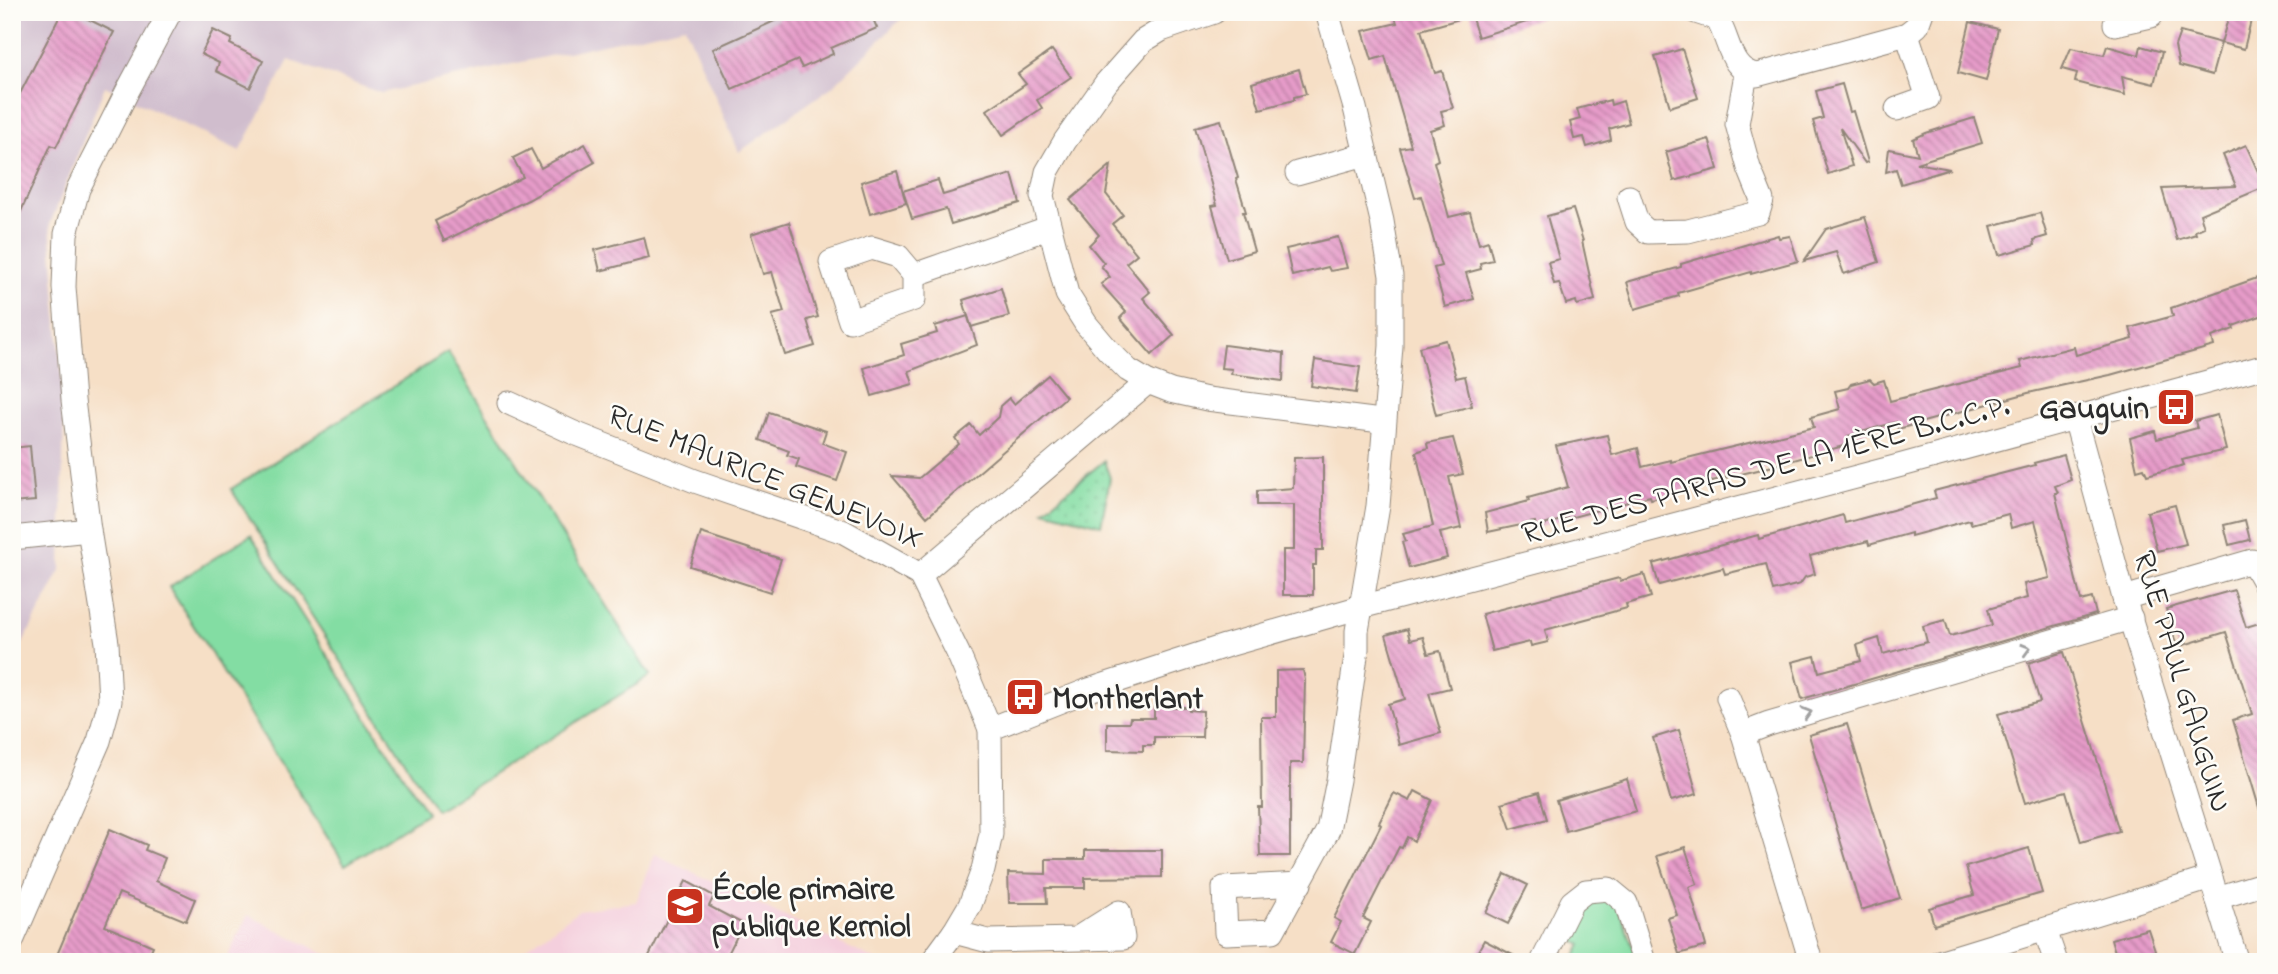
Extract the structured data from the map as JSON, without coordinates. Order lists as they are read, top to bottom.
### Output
{
  "streets": {
    "street": ["RUE DES PARAS DE LA 1ÈRE B.C.C.P.", "RUE MAURICE GENEVOIX", "RUE PAUL GAUGUIN"]
  },
  "crossings": [
    ["RUE DES PARAS DE LA 1ÈRE B.C.C.P.", "RUE PAUL GAUGUIN"]
  ],
  "places": {
    "bus stop": ["Gauguin", "Montherlant"],
    "school or university": ["École primaire publique Kerniol"]
  }
}
